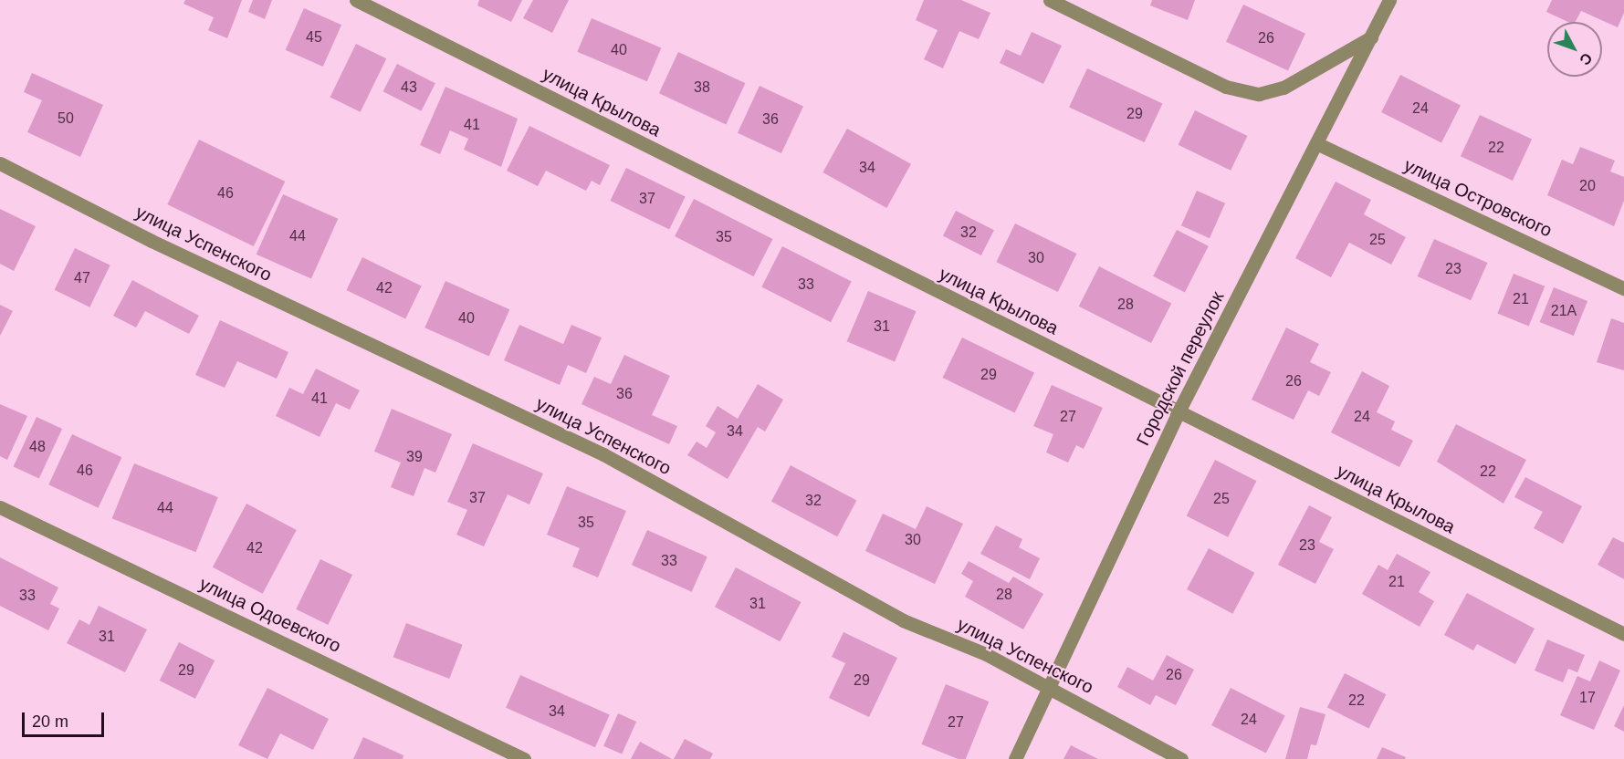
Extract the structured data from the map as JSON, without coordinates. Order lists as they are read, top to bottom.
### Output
{
  "streets": {
    "street": [
      "улица Крылова",
      "улица Островского",
      "улица Успенского",
      "Городской переулок",
      "улица Одоевского"
    ]
  },
  "crossings": [
    ["улица Крылова", "Городской переулок"],
    ["улица Островского", "Городской переулок"],
    ["улица Успенского", "Городской переулок"]
  ],
  "house_numbers": [
    "45",
    "26",
    "40",
    "43",
    "38",
    "24",
    "29",
    "50",
    "36",
    "41",
    "22",
    "34",
    "20",
    "46",
    "37",
    "32",
    "44",
    "35",
    "25",
    "30",
    "23",
    "47",
    "33",
    "42",
    "21",
    "28",
    "21А",
    "40",
    "31",
    "29",
    "26",
    "36",
    "41",
    "27",
    "24",
    "34",
    "48",
    "39",
    "46",
    "22",
    "37",
    "25",
    "32",
    "44",
    "35",
    "30",
    "23",
    "42",
    "33",
    "21",
    "28",
    "33",
    "31",
    "31",
    "29",
    "26",
    "29",
    "17",
    "22",
    "34",
    "24",
    "27"
  ],
  "scale_bar": "20 m",
  "north": "bottom right"
}
